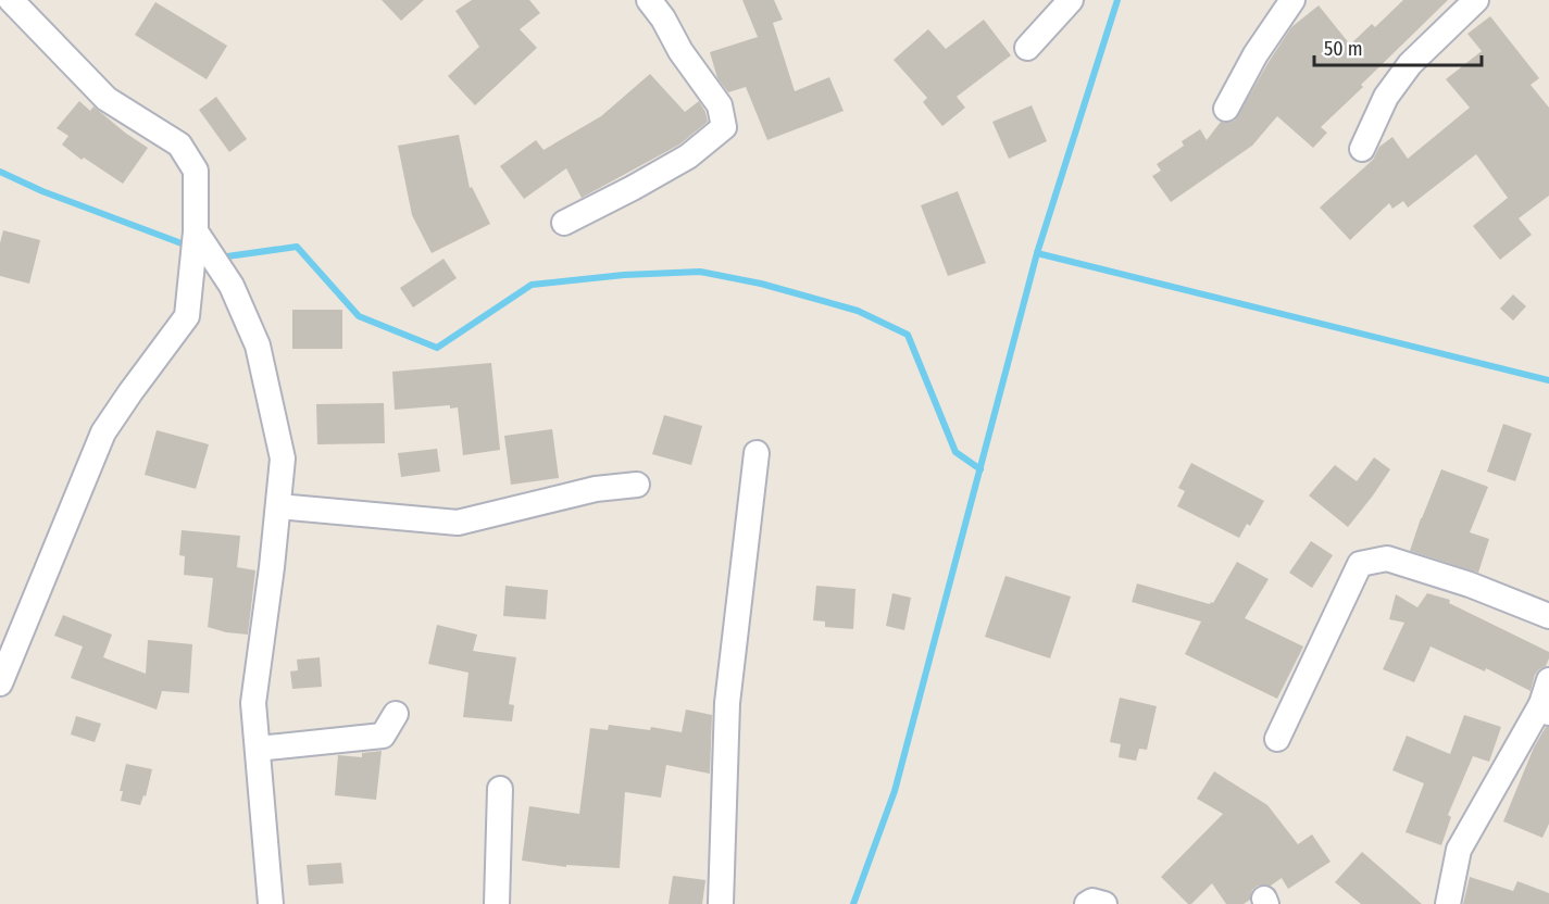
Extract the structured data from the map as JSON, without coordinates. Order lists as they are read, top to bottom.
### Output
{
  "scale_bar": "50 m"
}
